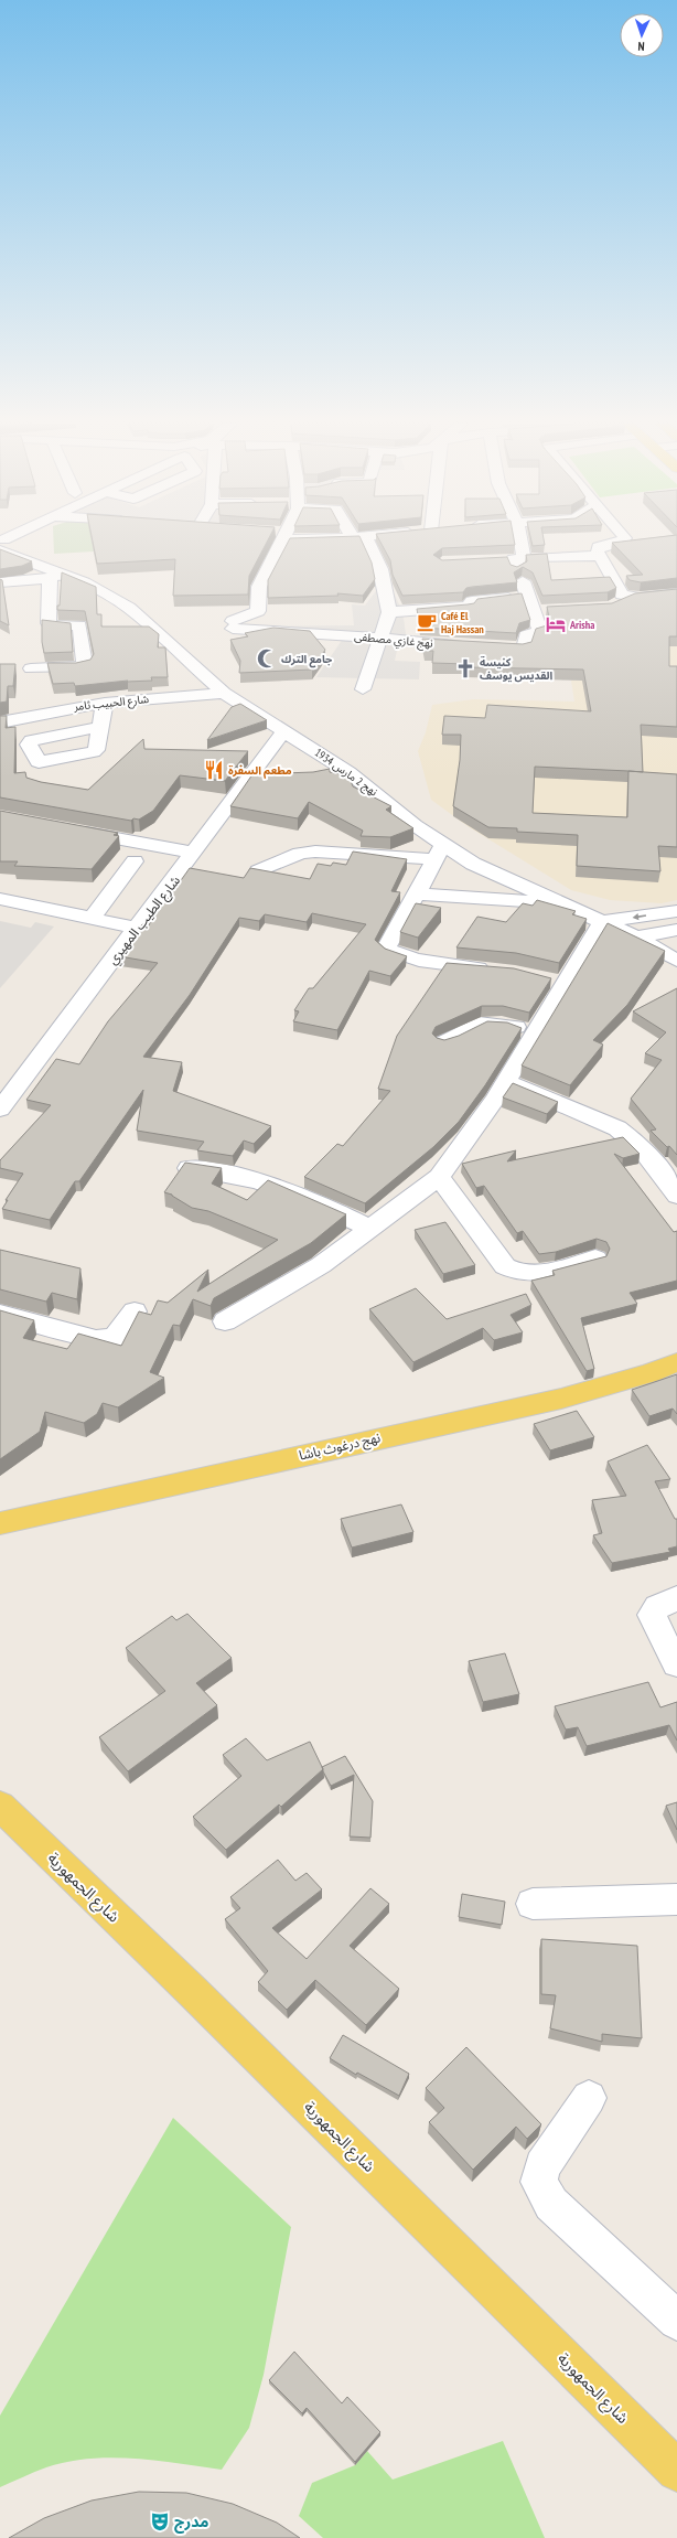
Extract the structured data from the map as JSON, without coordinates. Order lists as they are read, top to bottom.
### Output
{
  "streets": {
    "main road": ["نهج درغوث باشا", "شارع الجمهورية"],
    "street": [
      "نهج غازي مصطفى",
      "شارع الحبيب ثامر",
      "نهج 2 مارس 1934",
      "شارع الطيب المهيري"
    ]
  },
  "crossings": [
    ["شارع الحبيب ثامر", "نهج 2 مارس 1934"],
    ["نهج 2 مارس 1934", "شارع الطيب المهيري"]
  ],
  "places": {
    "cafe": ["Café El Haj Hassan"],
    "hotel": ["Arisha"],
    "mosque": ["جامع الترك"],
    "church": ["كنيسة القديس يوسف"],
    "restaurant": ["مطعم السفرة"],
    "theatre": ["مدرج"]
  },
  "north": "bottom"
}
